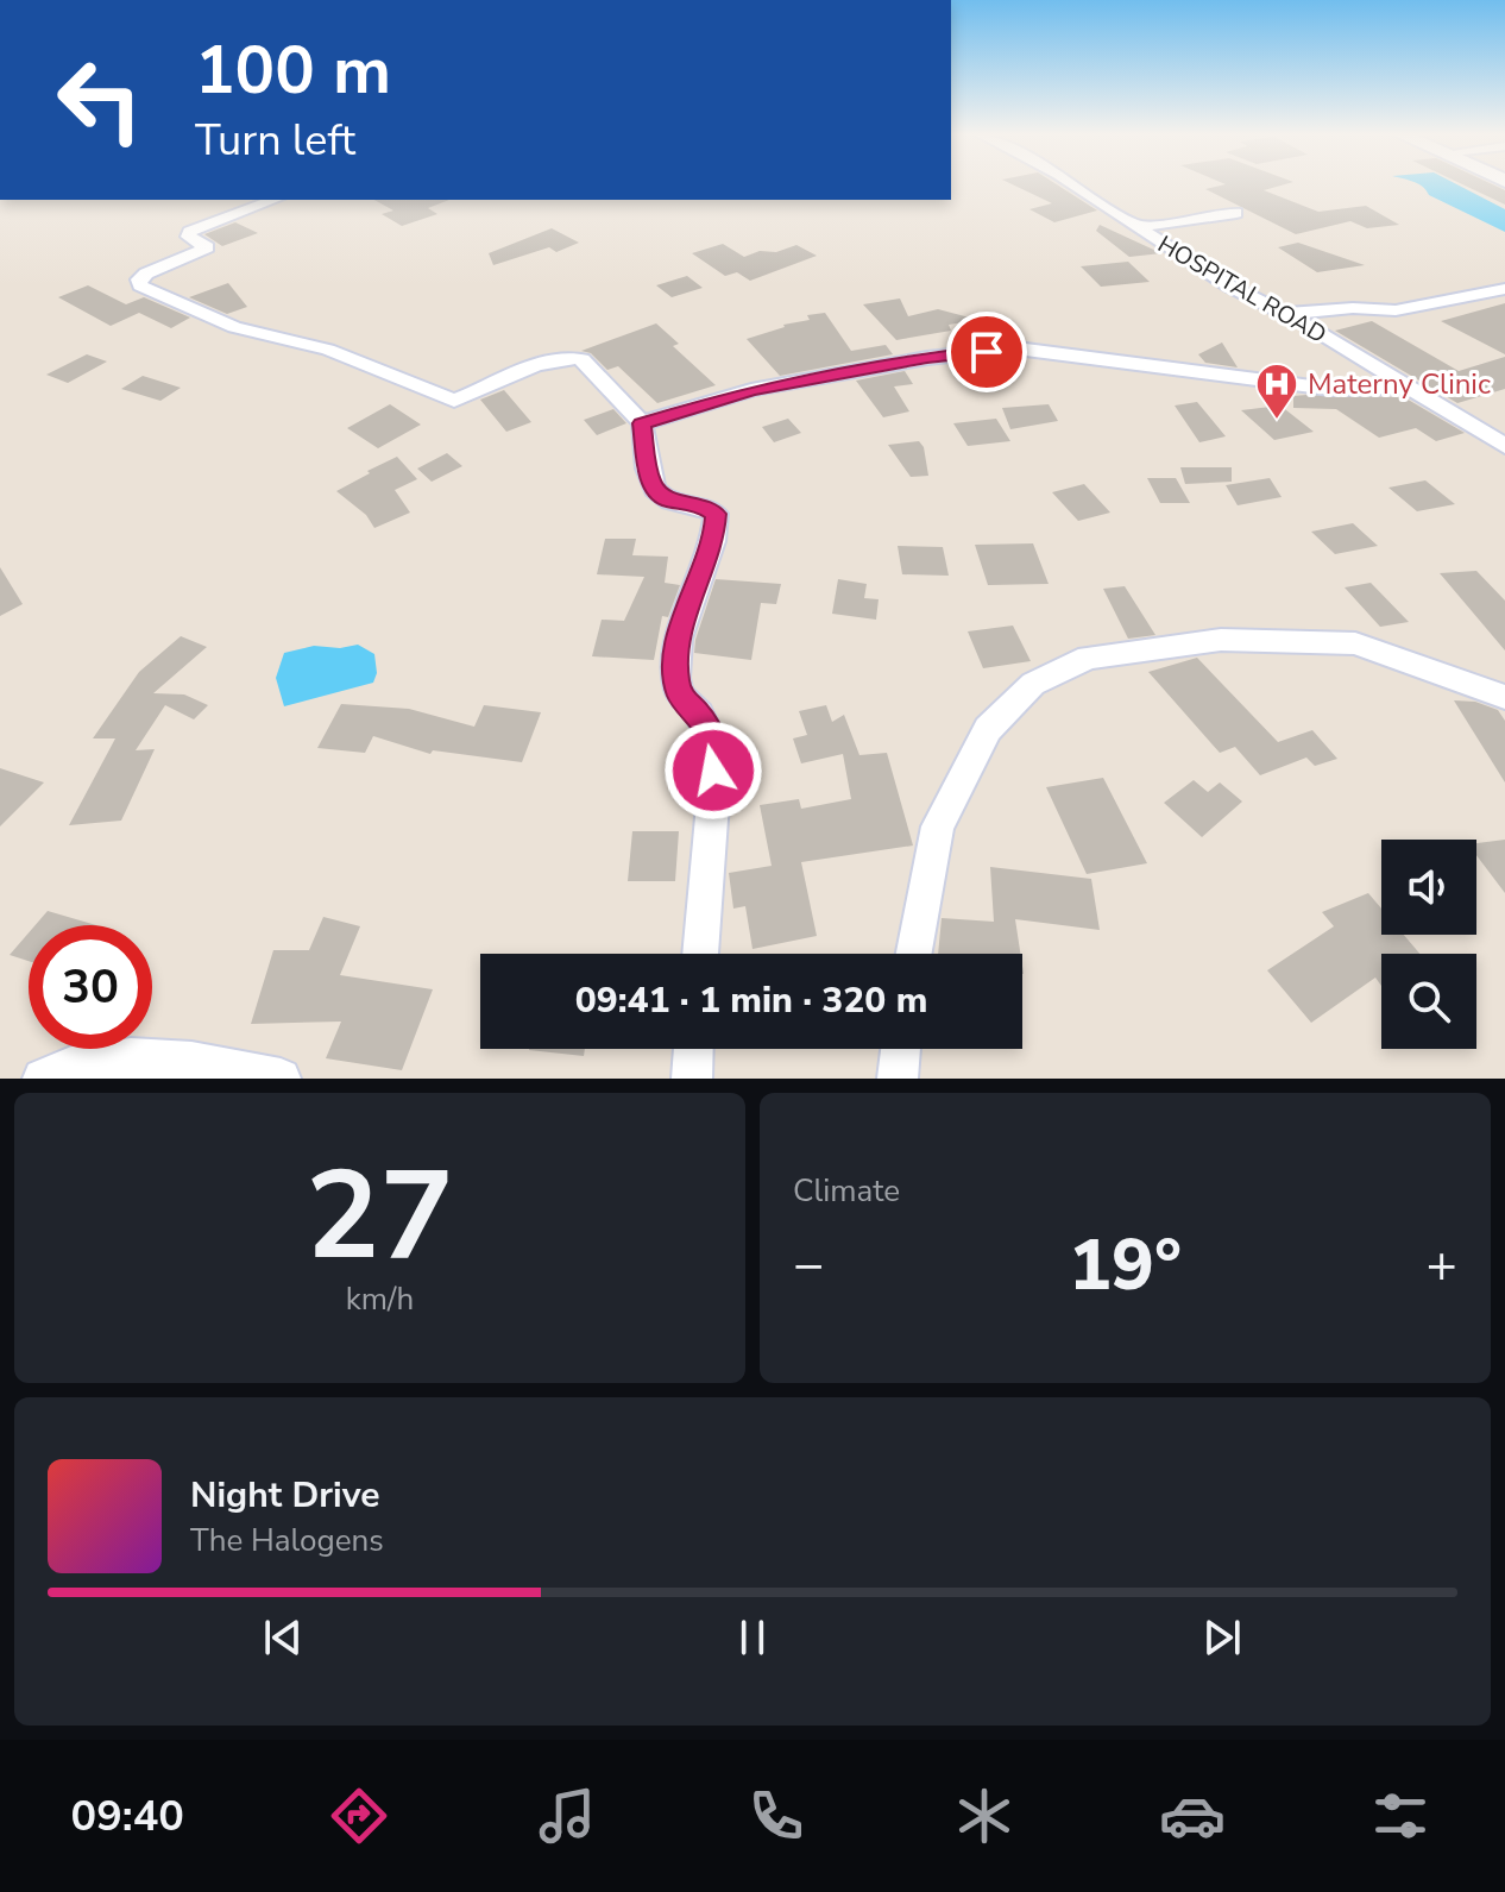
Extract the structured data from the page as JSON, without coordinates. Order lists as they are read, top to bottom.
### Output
{
  "streets": {
    "street": ["HOSPITAL ROAD"]
  },
  "places": {
    "hospital": ["Materny Clinic"]
  },
  "page": {
    "turn": ["100 m", "Turn left"],
    "limit": "30",
    "trip": "09:41 · 1 min · 320 m",
    "tile": [
      ["27", "km/h"],
      "Climate"
    ],
    "heat": ["−", "19°", "+"],
    "song": ["Night Drive", "The Halogens"],
    "tabs": "09:40"
  }
}
